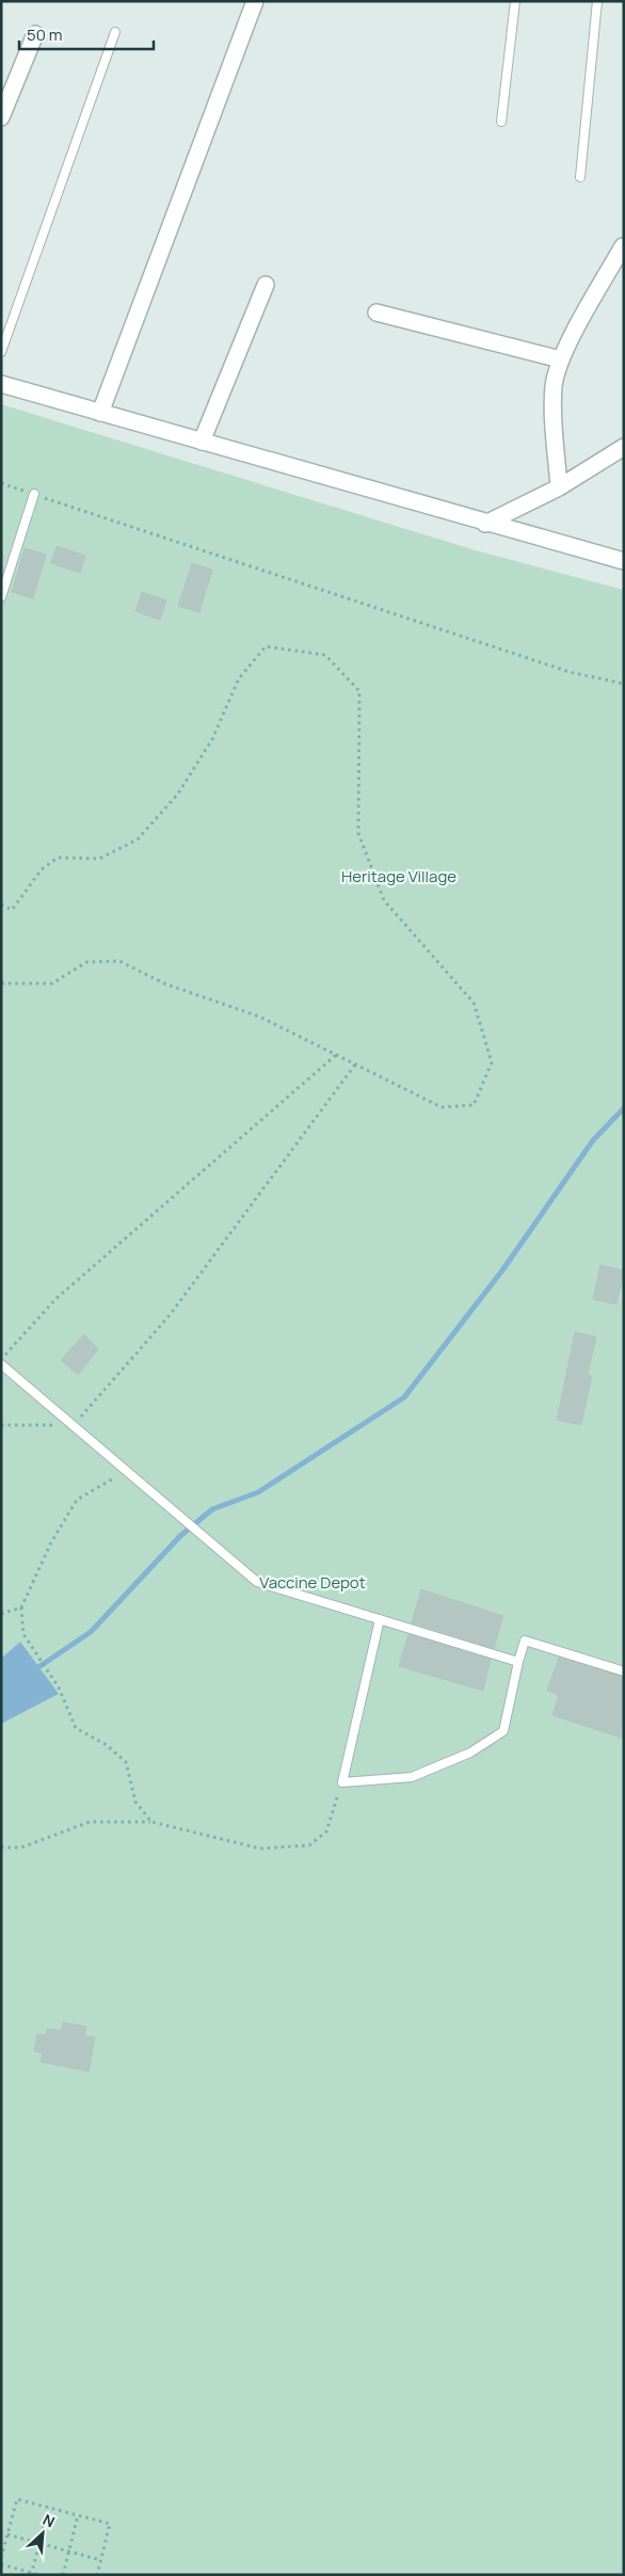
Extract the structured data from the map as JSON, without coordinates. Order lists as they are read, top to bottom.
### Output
{
  "parks": ["Heritage Village", "Vaccine Depot"],
  "scale_bar": "50 m",
  "north": "top right"
}
